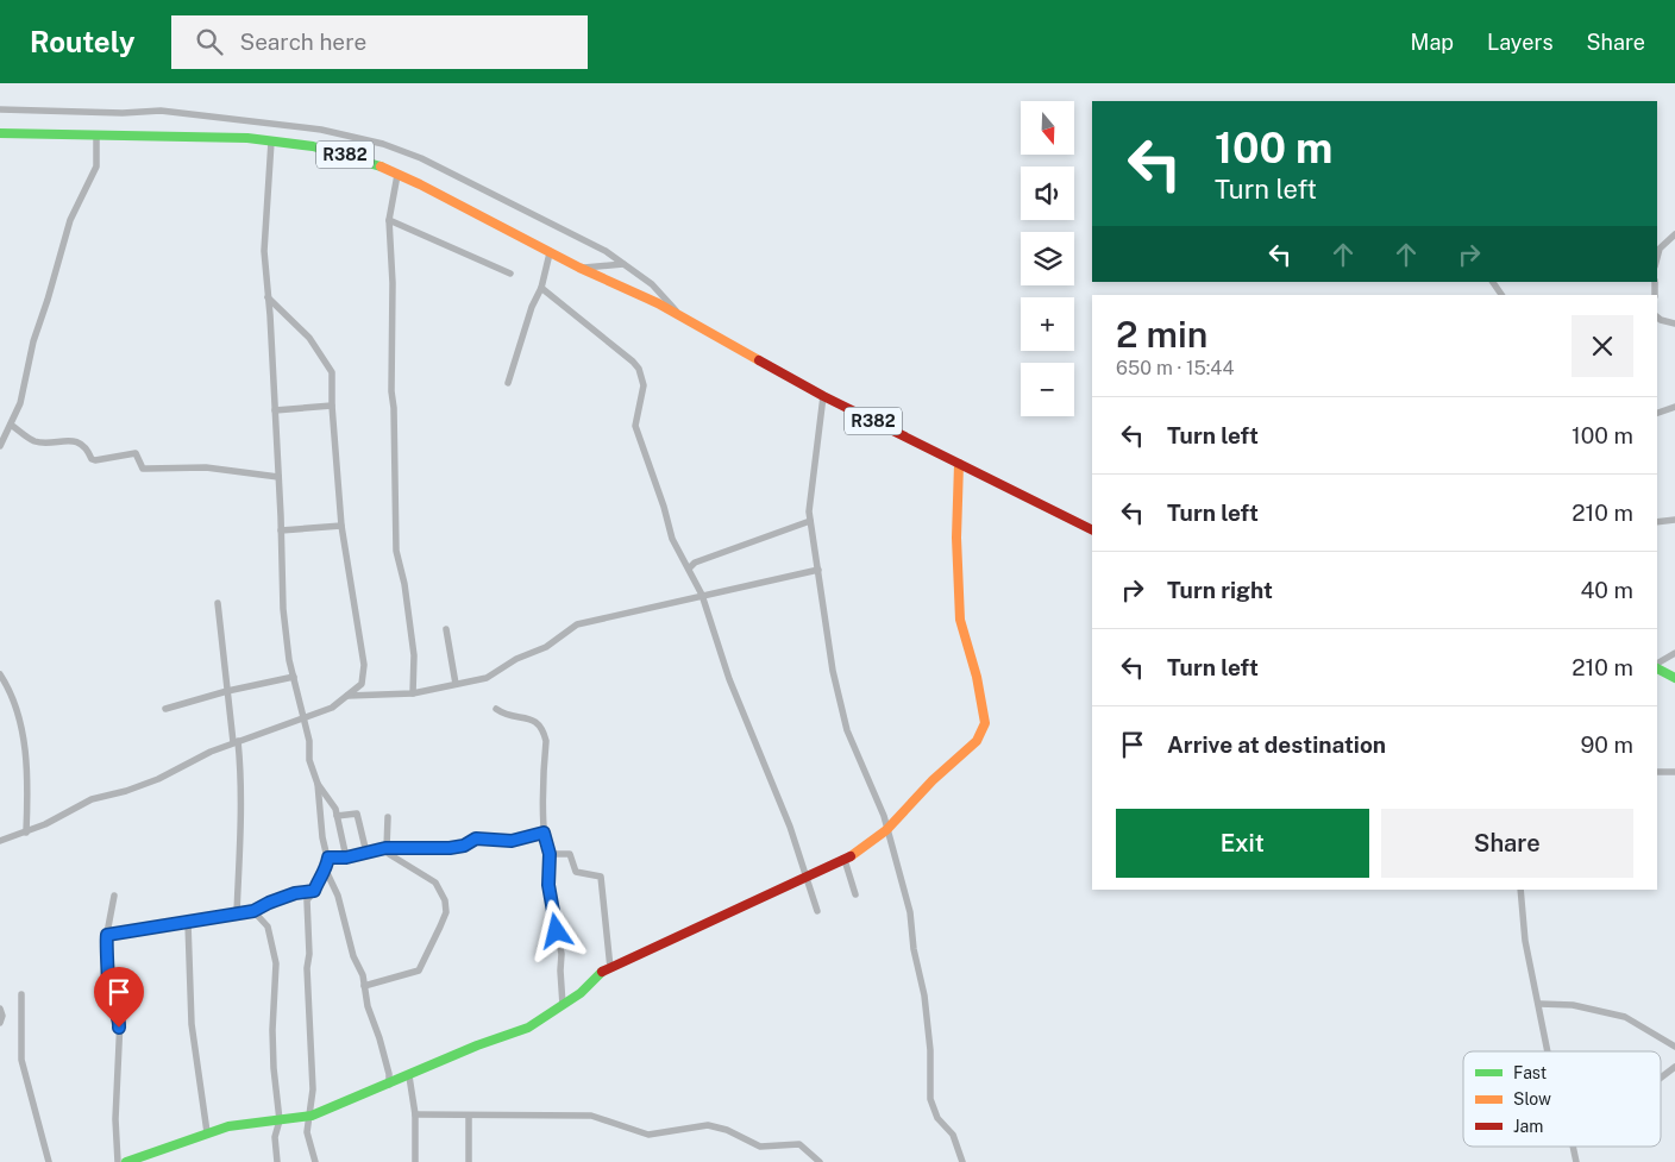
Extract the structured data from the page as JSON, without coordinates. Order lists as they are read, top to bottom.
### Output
{
  "streets": {
    "street": ["R382"]
  },
  "legend": ["Fast", "Slow", "Jam"],
  "north": "bottom",
  "page": {
    "header": "Routely",
    "search": "Search here",
    "nav": ["Map", "Layers", "Share"],
    "map_buttons": ["+", "−"],
    "turn": ["100 m", "Turn left"],
    "heading": ["2 min", "650 m · 15:44"],
    "list": [
      {
        "name": "Turn left",
        "value": "100 m"
      },
      {
        "name": "Turn left",
        "value": "210 m"
      },
      {
        "name": "Turn right",
        "value": "40 m"
      },
      {
        "name": "Turn left",
        "value": "210 m"
      },
      {
        "name": "Arrive at destination",
        "value": "90 m"
      }
    ],
    "buttons": ["Exit", "Share"]
  }
}
